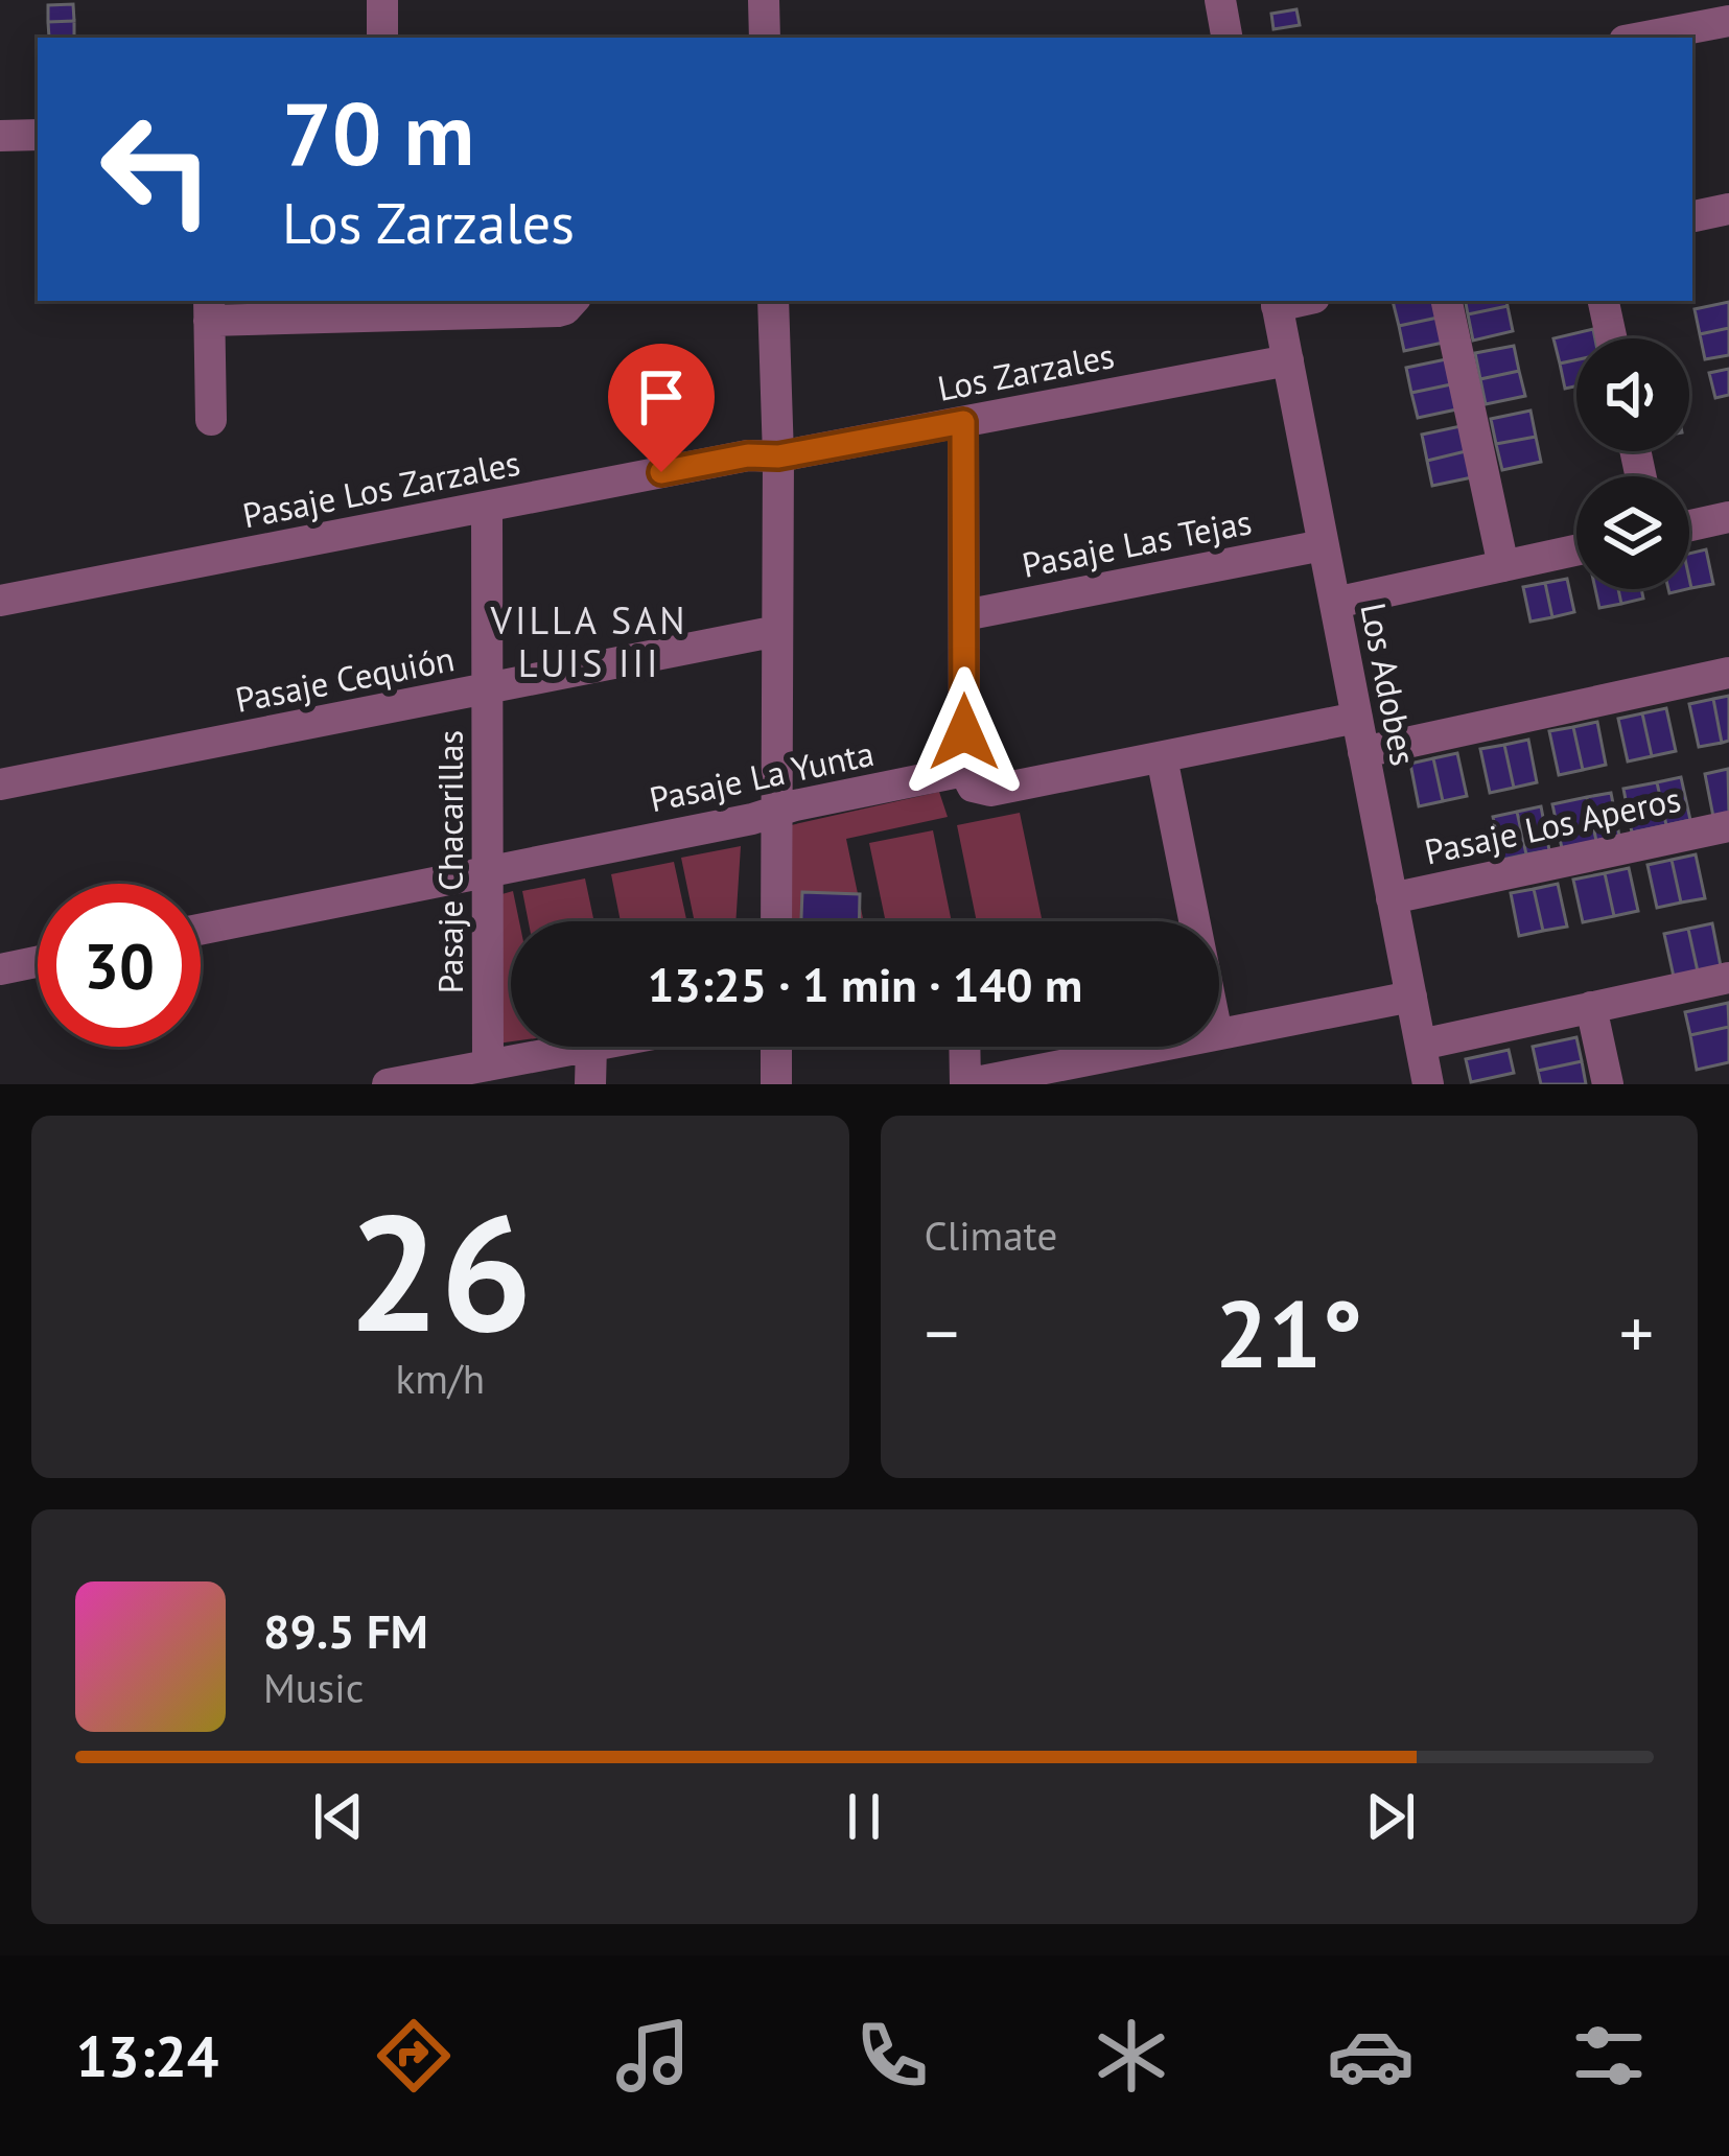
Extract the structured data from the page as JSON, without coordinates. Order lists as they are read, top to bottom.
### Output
{
  "streets": {
    "street": [
      "Los Zarzales",
      "Pasaje Los Zarzales",
      "Pasaje Las Tejas",
      "Pasaje Cequión",
      "Los Adobes",
      "Pasaje La Yunta",
      "Pasaje Los Aperos",
      "Pasaje Chacarillas"
    ]
  },
  "crossings": [
    ["Los Zarzales", "Pasaje Los Zarzales"],
    ["Los Zarzales", "Los Adobes"],
    ["Pasaje Los Zarzales", "Pasaje Chacarillas"],
    ["Pasaje Las Tejas", "Los Adobes"],
    ["Pasaje Cequión", "Pasaje Chacarillas"],
    ["Los Adobes", "Pasaje La Yunta"],
    ["Los Adobes", "Pasaje Los Aperos"],
    ["Pasaje La Yunta", "Pasaje Chacarillas"]
  ],
  "districts": ["VILLA SAN LUIS III"],
  "page": {
    "turn": ["70 m", "Los Zarzales"],
    "limit": "30",
    "trip": "13:25 · 1 min · 140 m",
    "tile": [
      ["26", "km/h"],
      "Climate"
    ],
    "heat": ["−", "21°", "+"],
    "song": ["89.5 FM", "Music"],
    "tabs": "13:24"
  }
}
